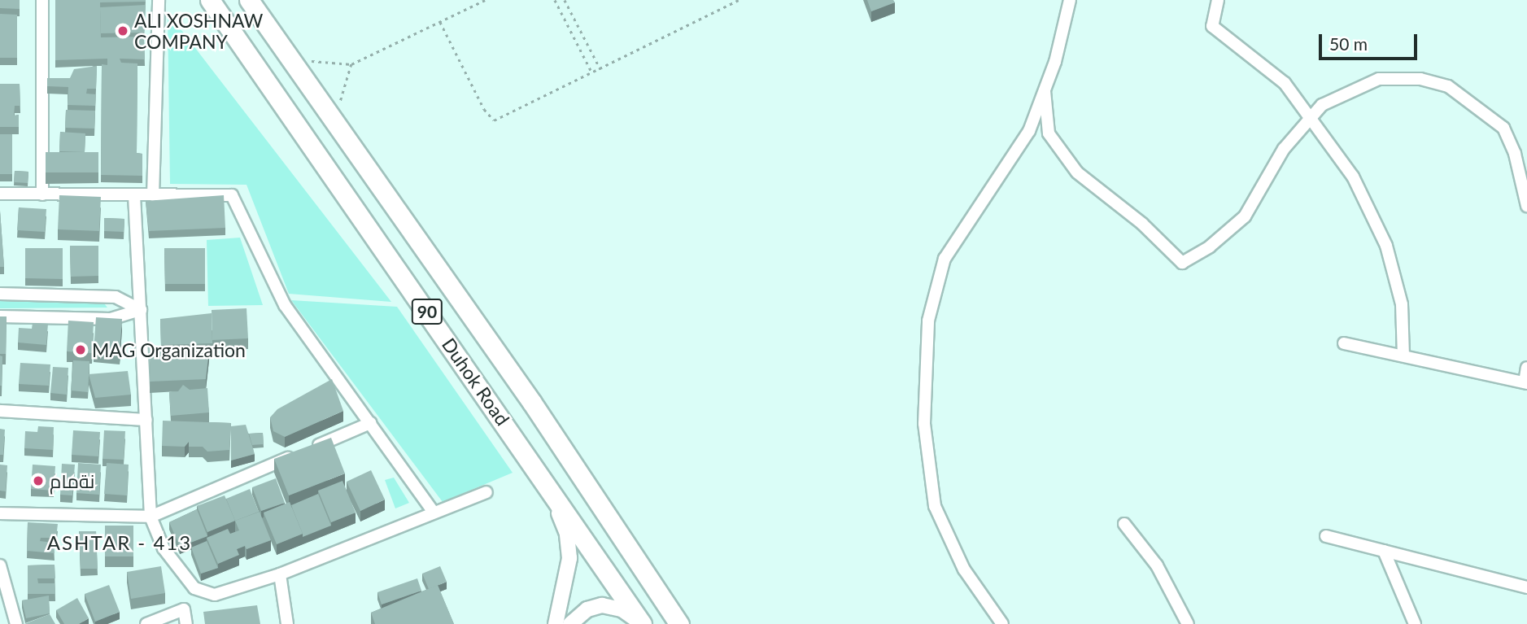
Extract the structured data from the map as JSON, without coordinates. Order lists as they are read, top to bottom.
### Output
{
  "streets": {
    "highway": ["90", "Duhok Road"]
  },
  "districts": ["ASHTAR - 413"],
  "places": ["ALI XOSHNAW COMPANY", "MAG Organization", "نةمام"],
  "scale_bar": "50 m"
}
